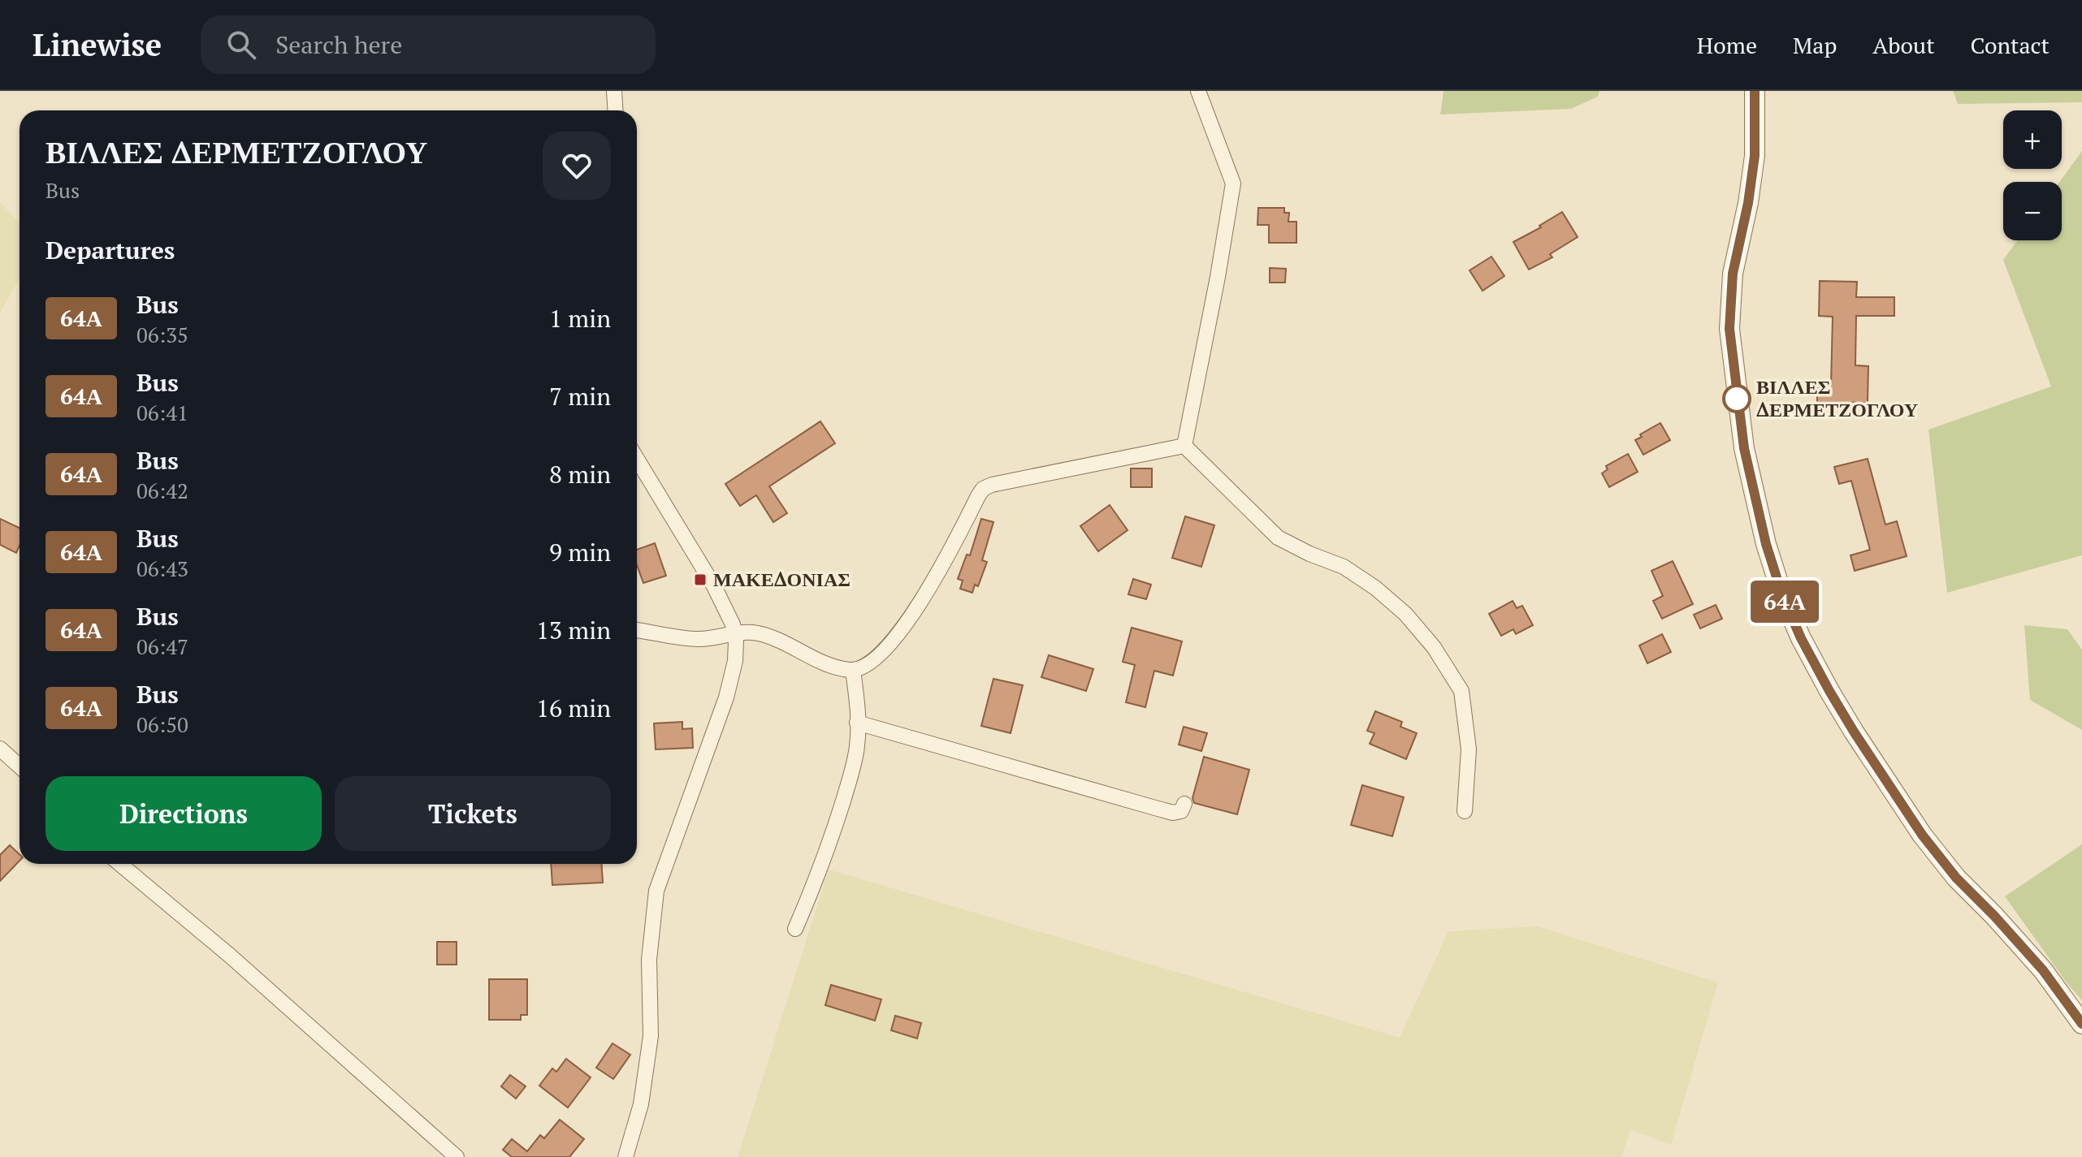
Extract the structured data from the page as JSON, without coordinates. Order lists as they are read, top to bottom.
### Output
{
  "places": {
    "other": ["ΒΙΛΛΕΣ ΔΕΡΜΕΤΖΟΓΛΟΥ"],
    "transit": ["ΜΑΚΕΔΟΝΙΑΣ"]
  },
  "lines": ["bus line 64Α"],
  "page": {
    "header": "Linewise",
    "search": "Search here",
    "nav": [
      "Home",
      "Map",
      "About",
      "Contact"
    ],
    "on_map": "64Α",
    "map_buttons": ["+", "−"],
    "heading": [
      ["ΒΙΛΛΕΣ ΔΕΡΜΕΤΖΟΓΛΟΥ", "Bus"],
      "Departures"
    ],
    "list": [
      {
        "mark": "64Α",
        "name": "Bus",
        "note": "06:35",
        "value": "1 min"
      },
      {
        "mark": "64Α",
        "name": "Bus",
        "note": "06:41",
        "value": "7 min"
      },
      {
        "mark": "64Α",
        "name": "Bus",
        "note": "06:42",
        "value": "8 min"
      },
      {
        "mark": "64Α",
        "name": "Bus",
        "note": "06:43",
        "value": "9 min"
      },
      {
        "mark": "64Α",
        "name": "Bus",
        "note": "06:47",
        "value": "13 min"
      },
      {
        "mark": "64Α",
        "name": "Bus",
        "note": "06:50",
        "value": "16 min"
      }
    ],
    "buttons": ["Directions", "Tickets"]
  }
}
